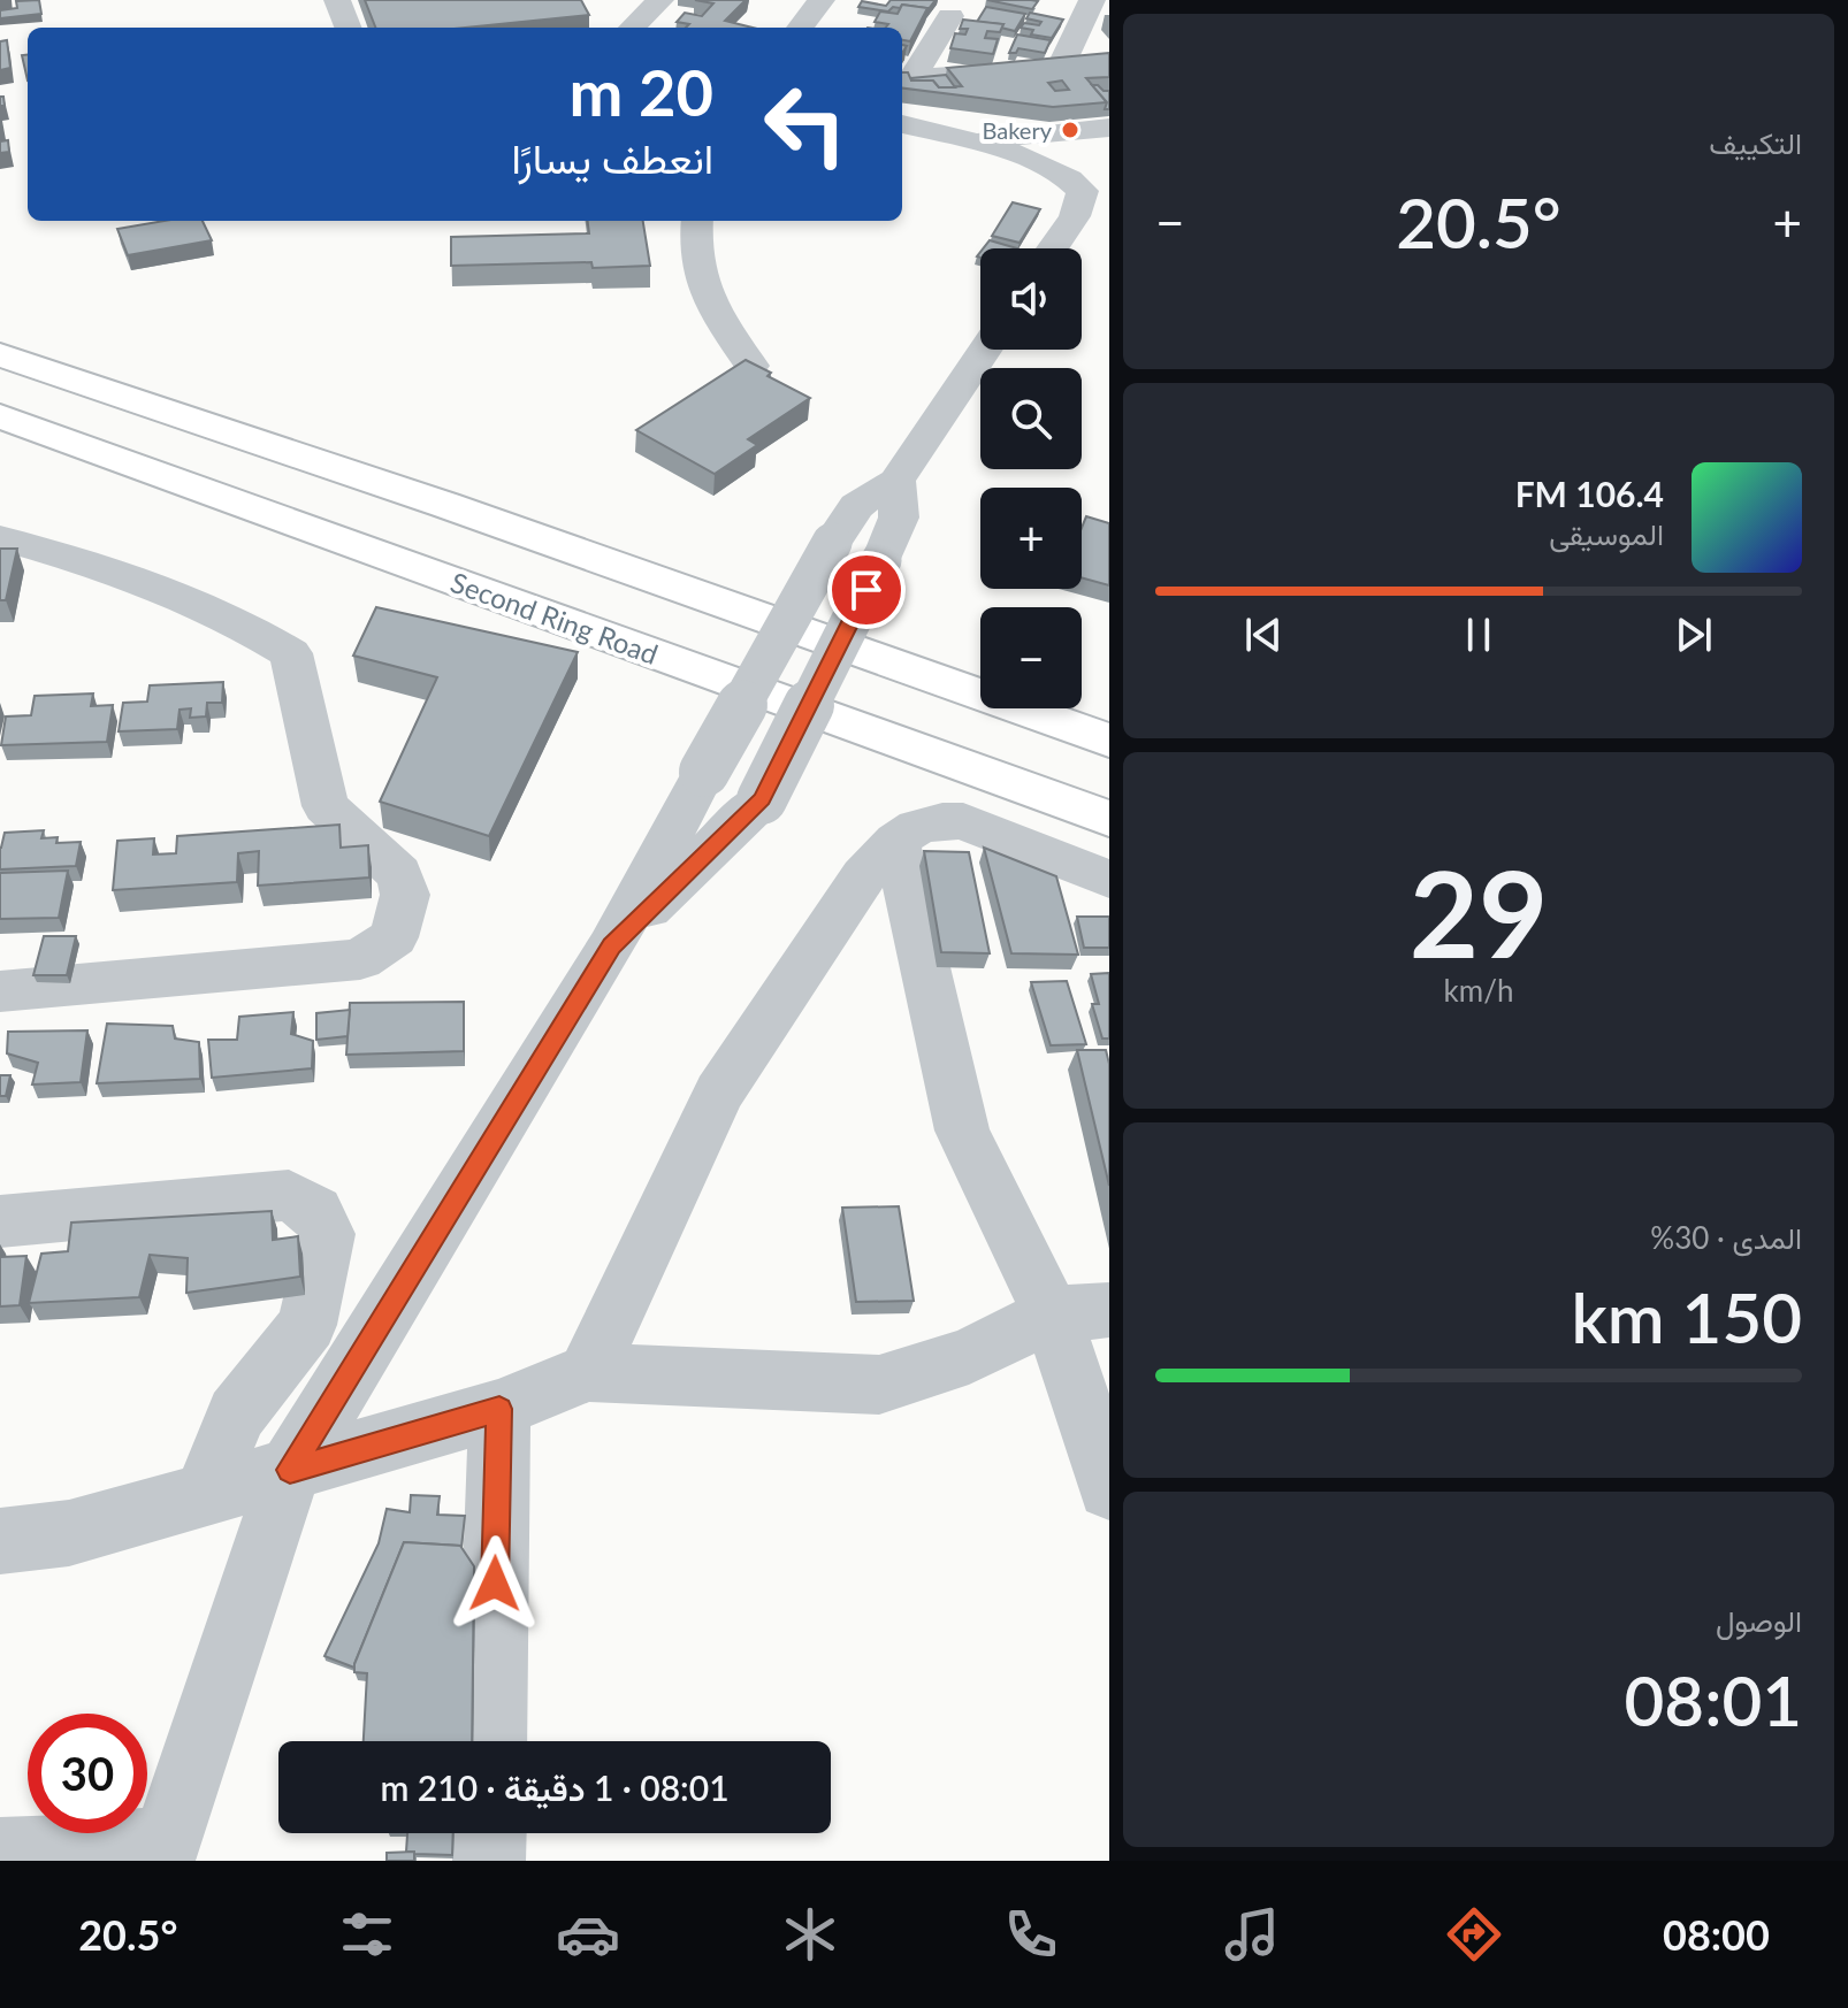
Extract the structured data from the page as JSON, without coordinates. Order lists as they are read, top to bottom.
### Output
{
  "streets": {
    "highway": ["Second Ring Road"]
  },
  "places": ["Bakery"],
  "page": {
    "tile": [
      "التكييف",
      ["29", "km/h"],
      ["المدى · 30%", "150 km"],
      ["الوصول", "08:01"]
    ],
    "turn": ["20 m", "انعطف يسارًا"],
    "heat": ["−", "20.5°", "+"],
    "map_buttons": ["+", "−"],
    "song": ["106.4 FM", "الموسيقى"],
    "limit": "30",
    "trip": "08:01 · 1 دقيقة · 210 m",
    "tabs": ["08:00", "20.5°"]
  }
}
